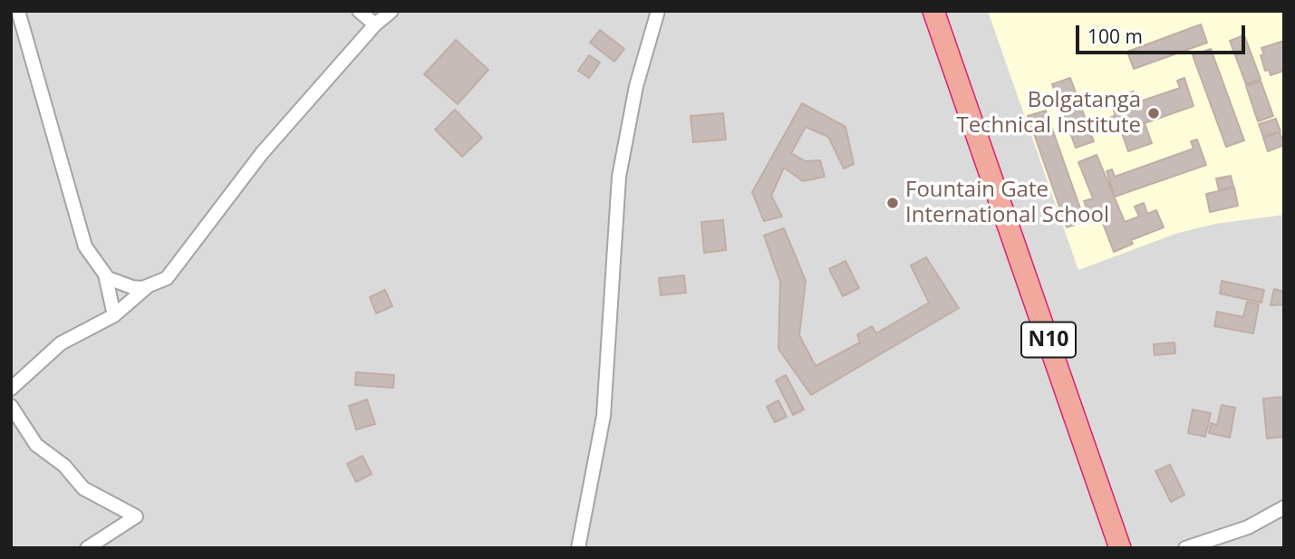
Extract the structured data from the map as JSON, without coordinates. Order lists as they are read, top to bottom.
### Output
{
  "streets": {
    "highway": ["N10"]
  },
  "places": ["Bolgatanga Technical Institute", "Fountain Gate International School"],
  "scale_bar": "100 m"
}
